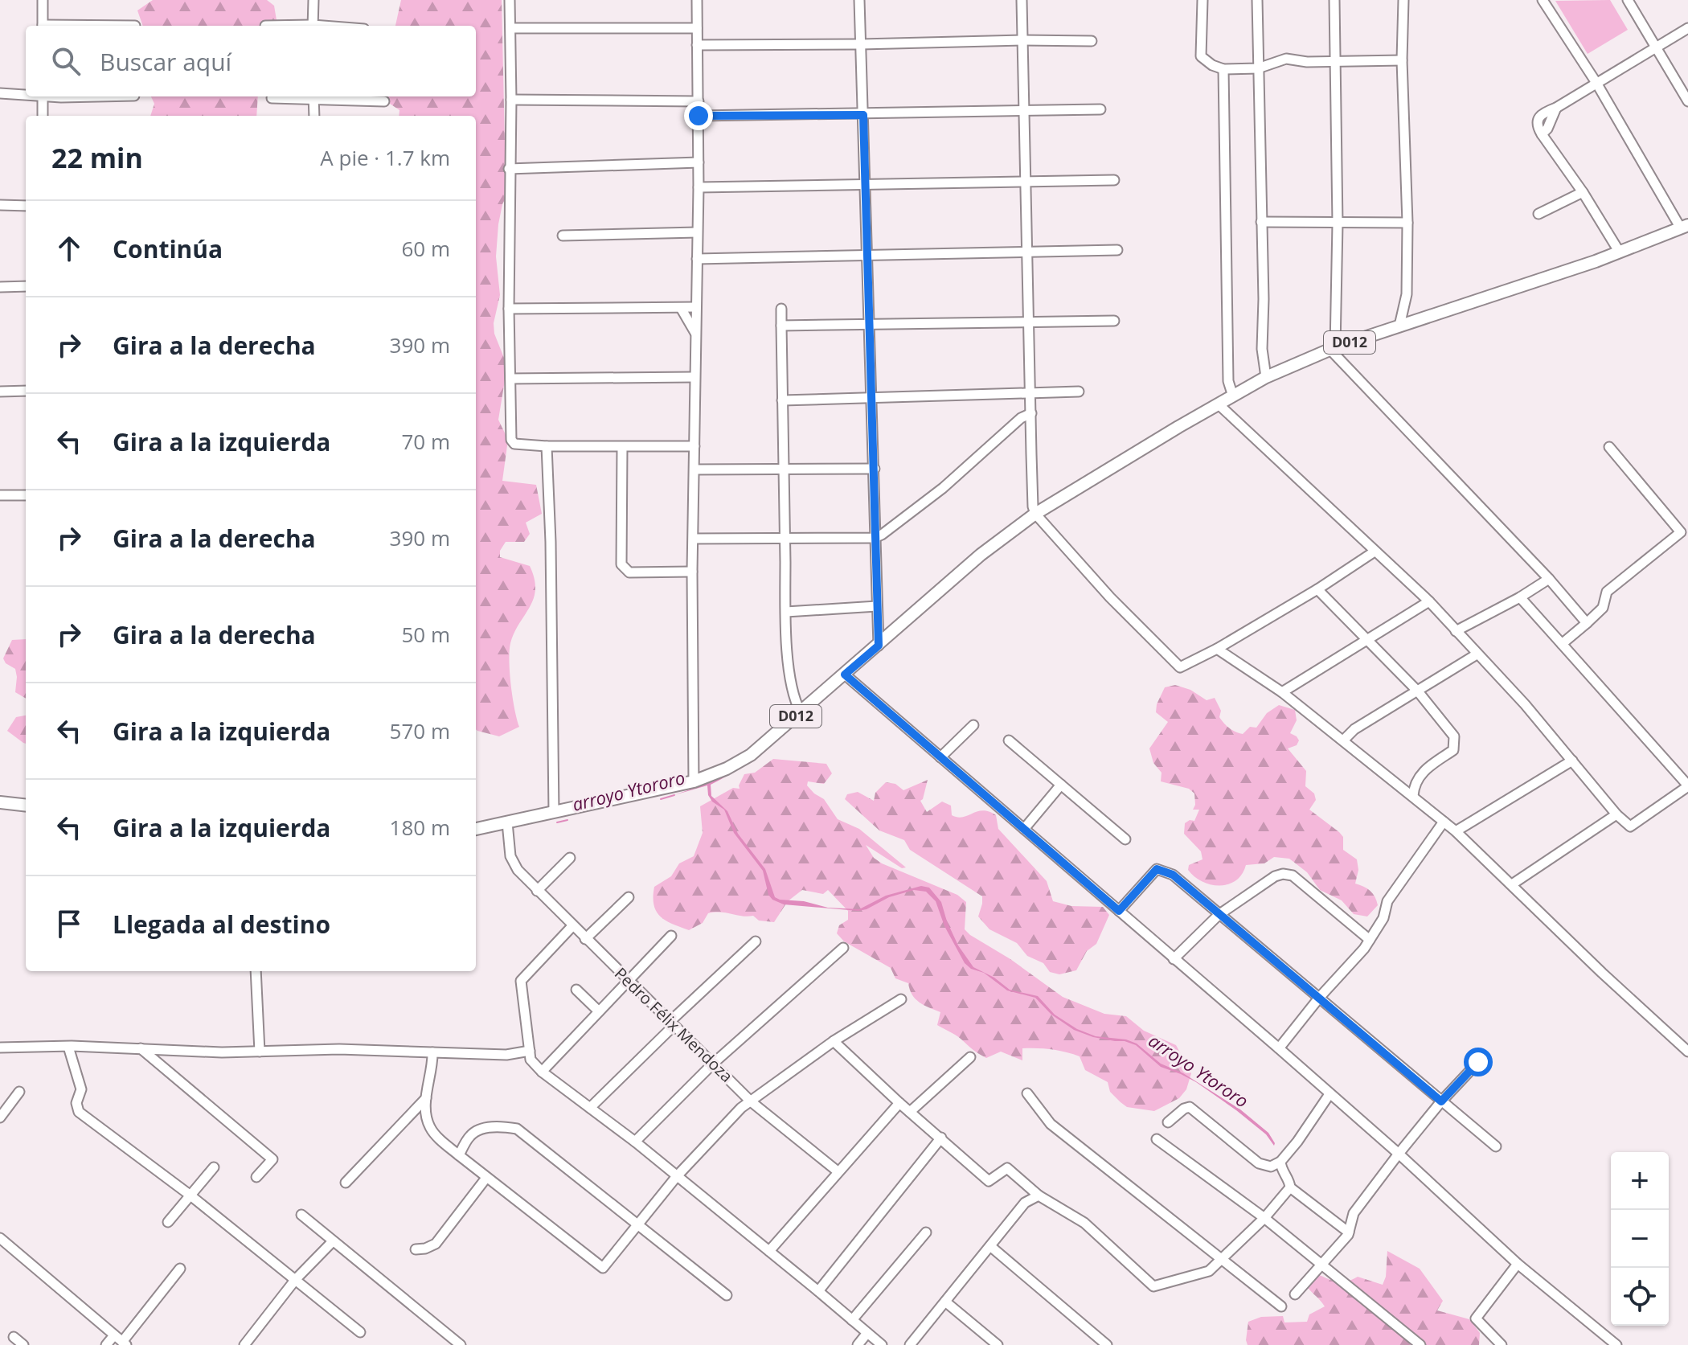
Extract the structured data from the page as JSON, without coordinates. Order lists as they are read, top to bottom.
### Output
{
  "streets": {
    "main road": ["D012"],
    "street": ["Pedro Félix Mendoza"]
  },
  "crossings": [
    ["D012", "Pedro Félix Mendoza"]
  ],
  "water": ["arroyo Ytororo"],
  "page": {
    "search": "Buscar aquí",
    "heading": ["22 min", "A pie · 1.7 km"],
    "list": [
      ["Continúa", "60 m"],
      ["Gira a la derecha", "390 m"],
      ["Gira a la izquierda", "70 m"],
      ["Gira a la derecha", "390 m"],
      ["Gira a la derecha", "50 m"],
      ["Gira a la izquierda", "570 m"],
      ["Gira a la izquierda", "180 m"],
      "Llegada al destino"
    ],
    "map_buttons": ["+", "−"]
  }
}
